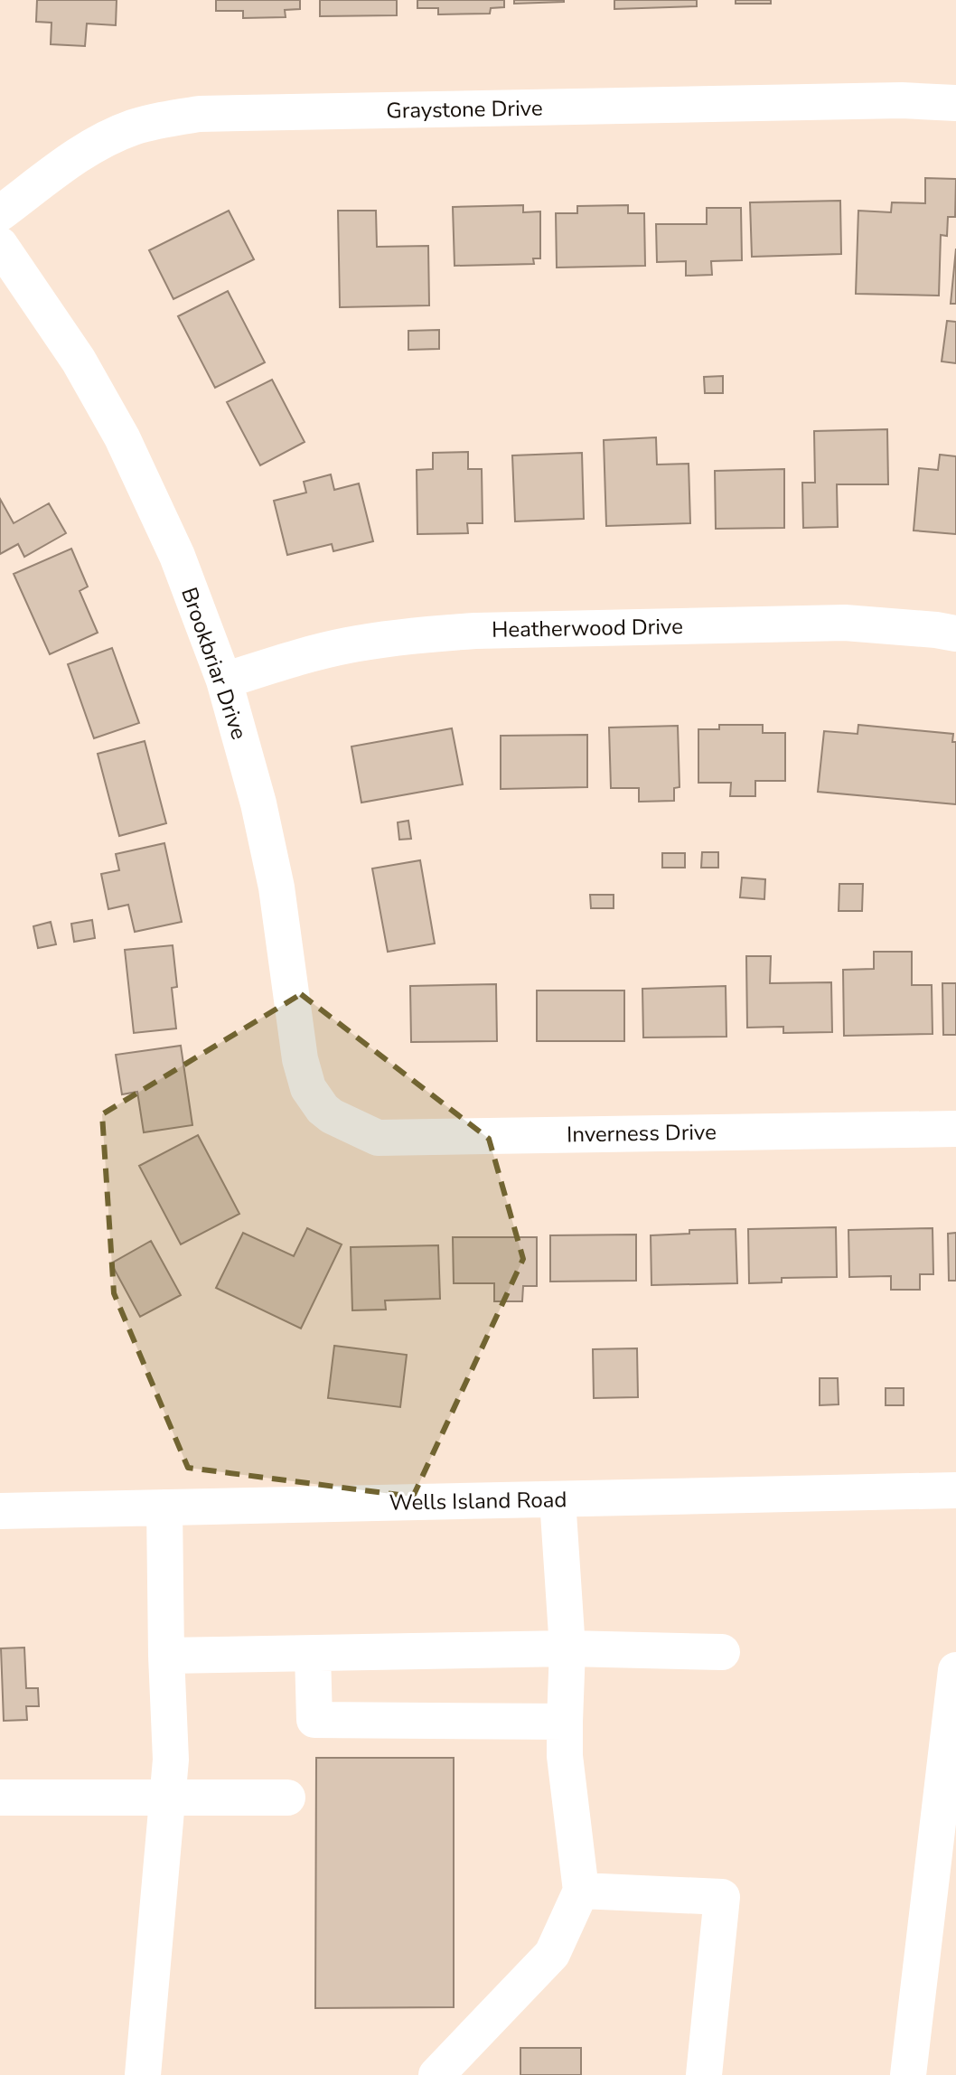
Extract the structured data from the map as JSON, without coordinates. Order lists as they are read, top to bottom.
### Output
{
  "streets": {
    "street": [
      "Graystone Drive",
      "Heatherwood Drive",
      "Brookbriar Drive",
      "Inverness Drive",
      "Wells Island Road"
    ]
  },
  "crossings": [
    ["Heatherwood Drive", "Brookbriar Drive"],
    ["Brookbriar Drive", "Inverness Drive"]
  ]
}
